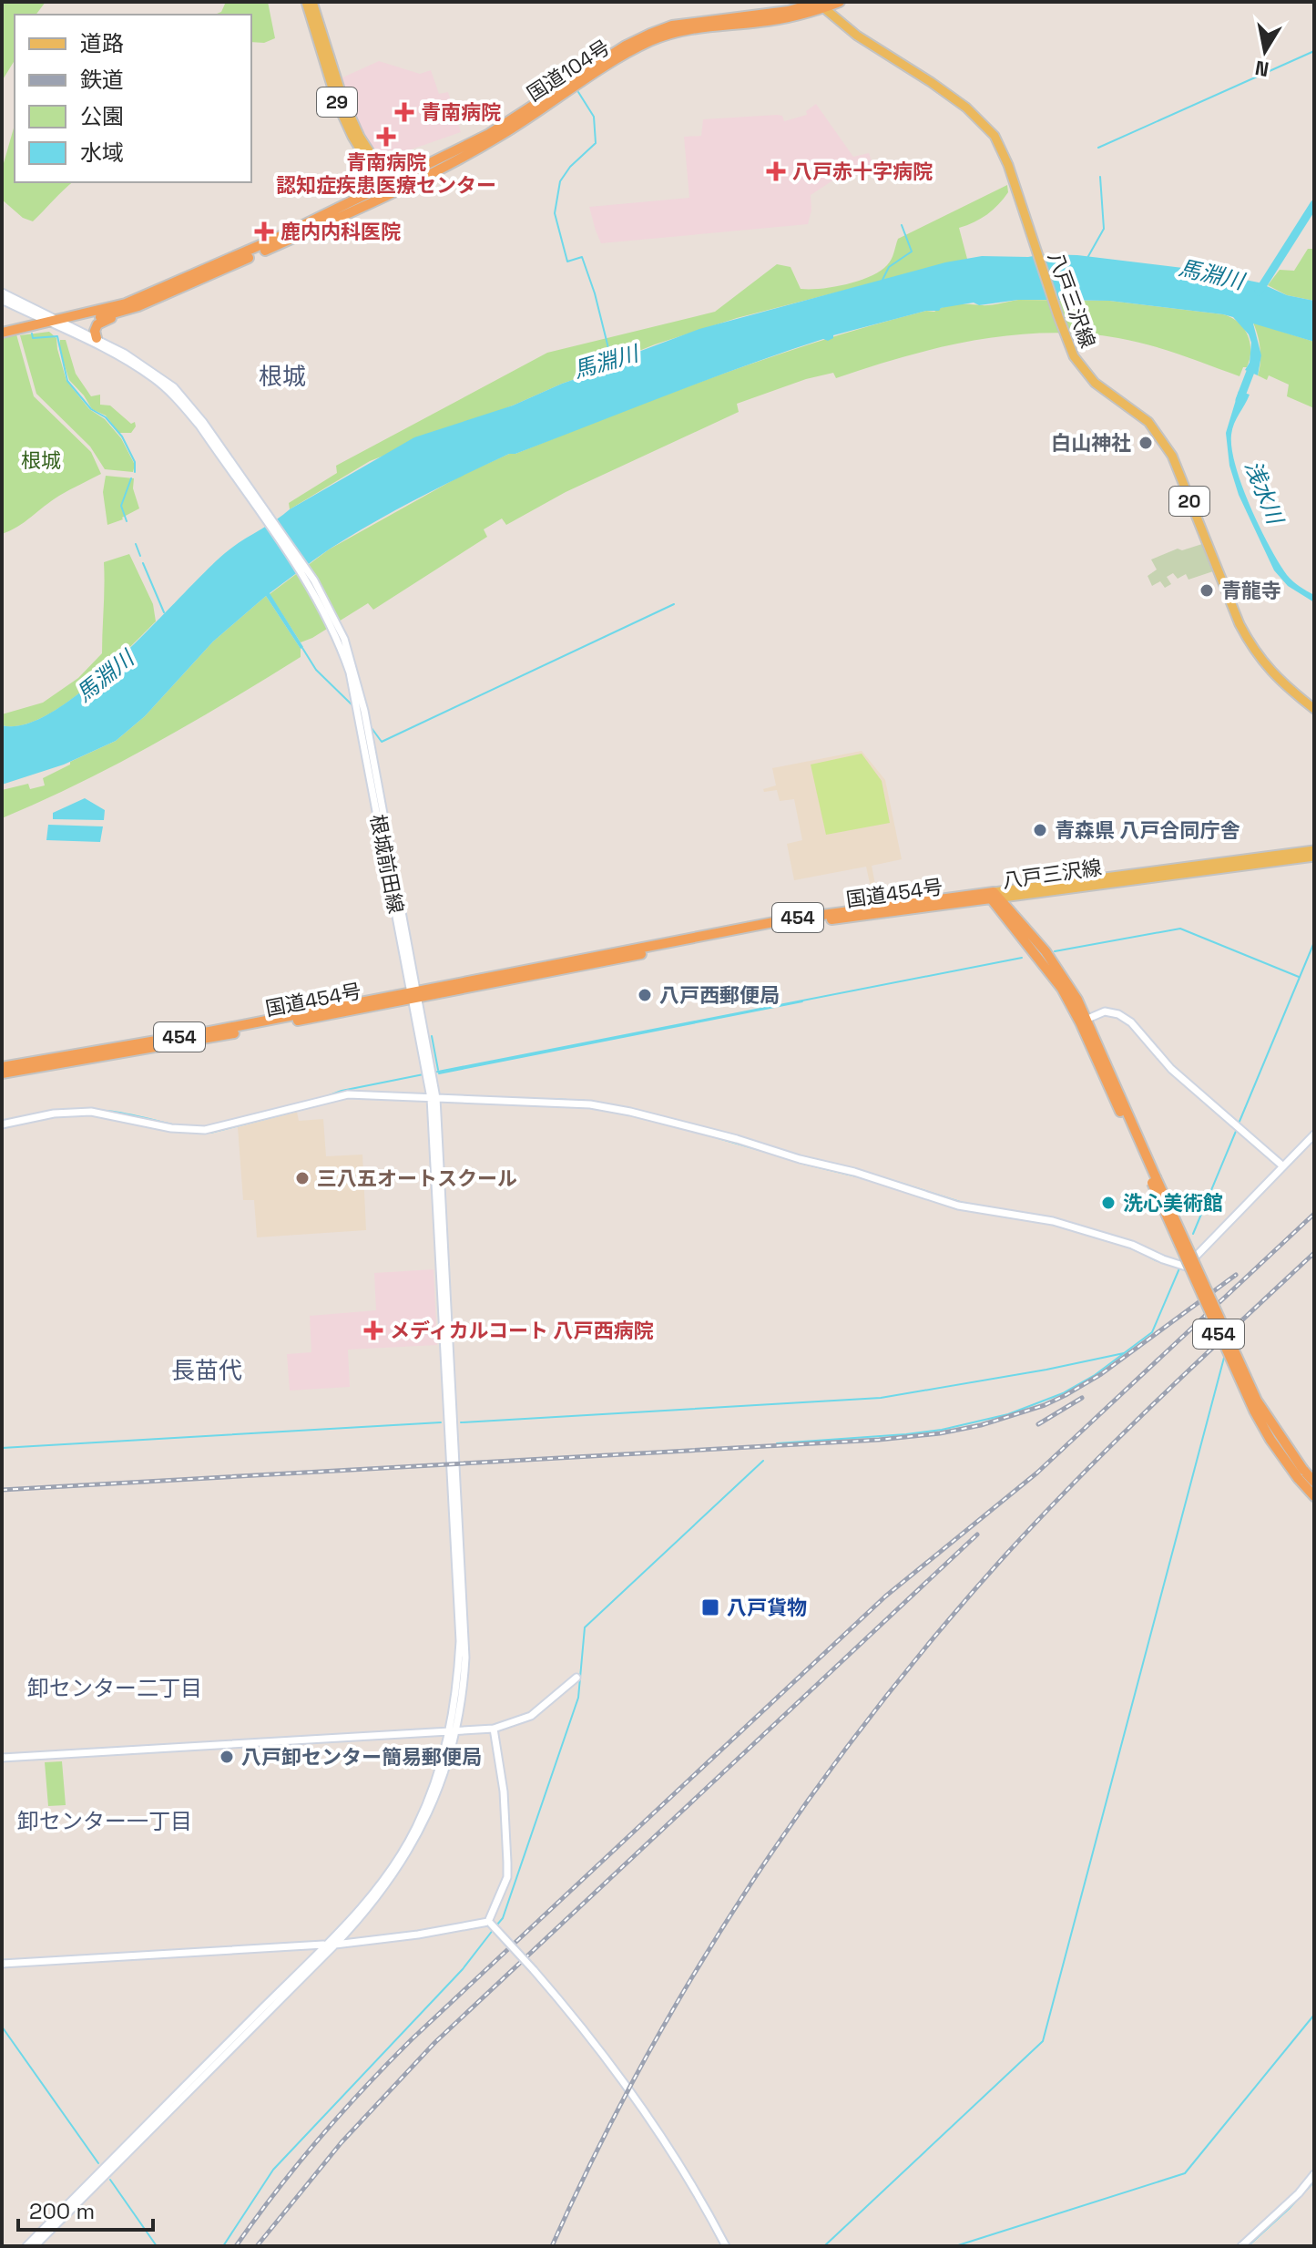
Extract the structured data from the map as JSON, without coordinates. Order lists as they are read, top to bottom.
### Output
{
  "streets": {
    "highway": ["国道104号", "国道454号", "454"],
    "main road": ["29", "八戸三沢線", "20"],
    "street": ["根城前田線"]
  },
  "crossings": [
    ["国道104号", "29"],
    ["国道104号", "八戸三沢線"],
    ["八戸三沢線", "国道454号"],
    ["八戸三沢線", "454"],
    ["根城前田線", "国道454号"],
    ["国道454号", "454"]
  ],
  "districts": [
    "根城",
    "長苗代",
    "卸センター二丁目",
    "卸センター一丁目"
  ],
  "water": ["馬淵川", "浅水川"],
  "parks": ["根城"],
  "places": {
    "health": [
      "青南病院",
      "青南病院 認知症疾患医療センター",
      "八戸赤十字病院",
      "鹿内内科医院",
      "メディカルコート 八戸西病院"
    ],
    "other": [
      "白山神社",
      "青龍寺",
      "青森県 八戸合同庁舎",
      "八戸西郵便局",
      "三八五オートスクール",
      "洗心美術館",
      "八戸卸センター簡易郵便局"
    ],
    "transit": ["八戸貨物"]
  },
  "legend": [
    "道路",
    "鉄道",
    "公園",
    "水域"
  ],
  "scale_bar": "200 m",
  "north": "bottom"
}
